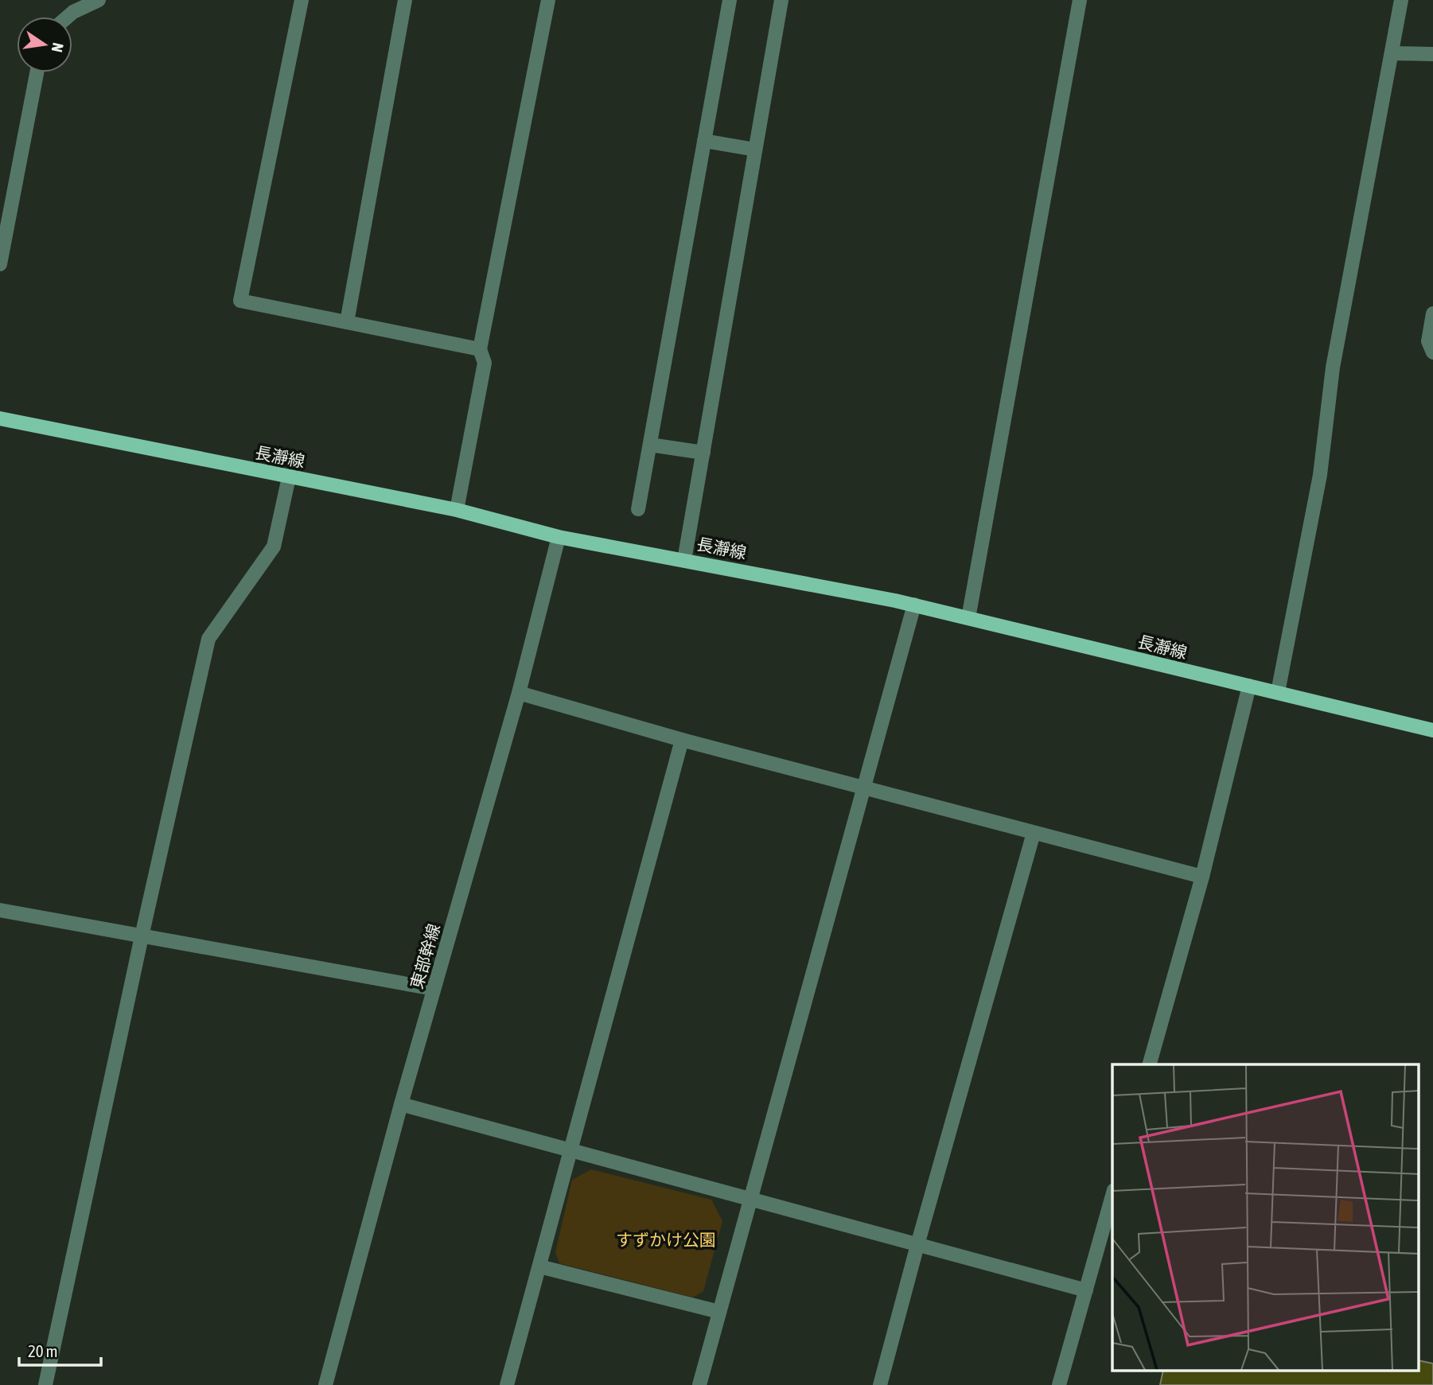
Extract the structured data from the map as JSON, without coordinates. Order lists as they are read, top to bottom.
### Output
{
  "streets": {
    "main road": ["長瀞線"],
    "street": ["東部幹線"]
  },
  "crossings": [
    ["長瀞線", "東部幹線"]
  ],
  "parks": ["すずかけ公園"],
  "scale_bar": "20 m",
  "north": "right"
}
